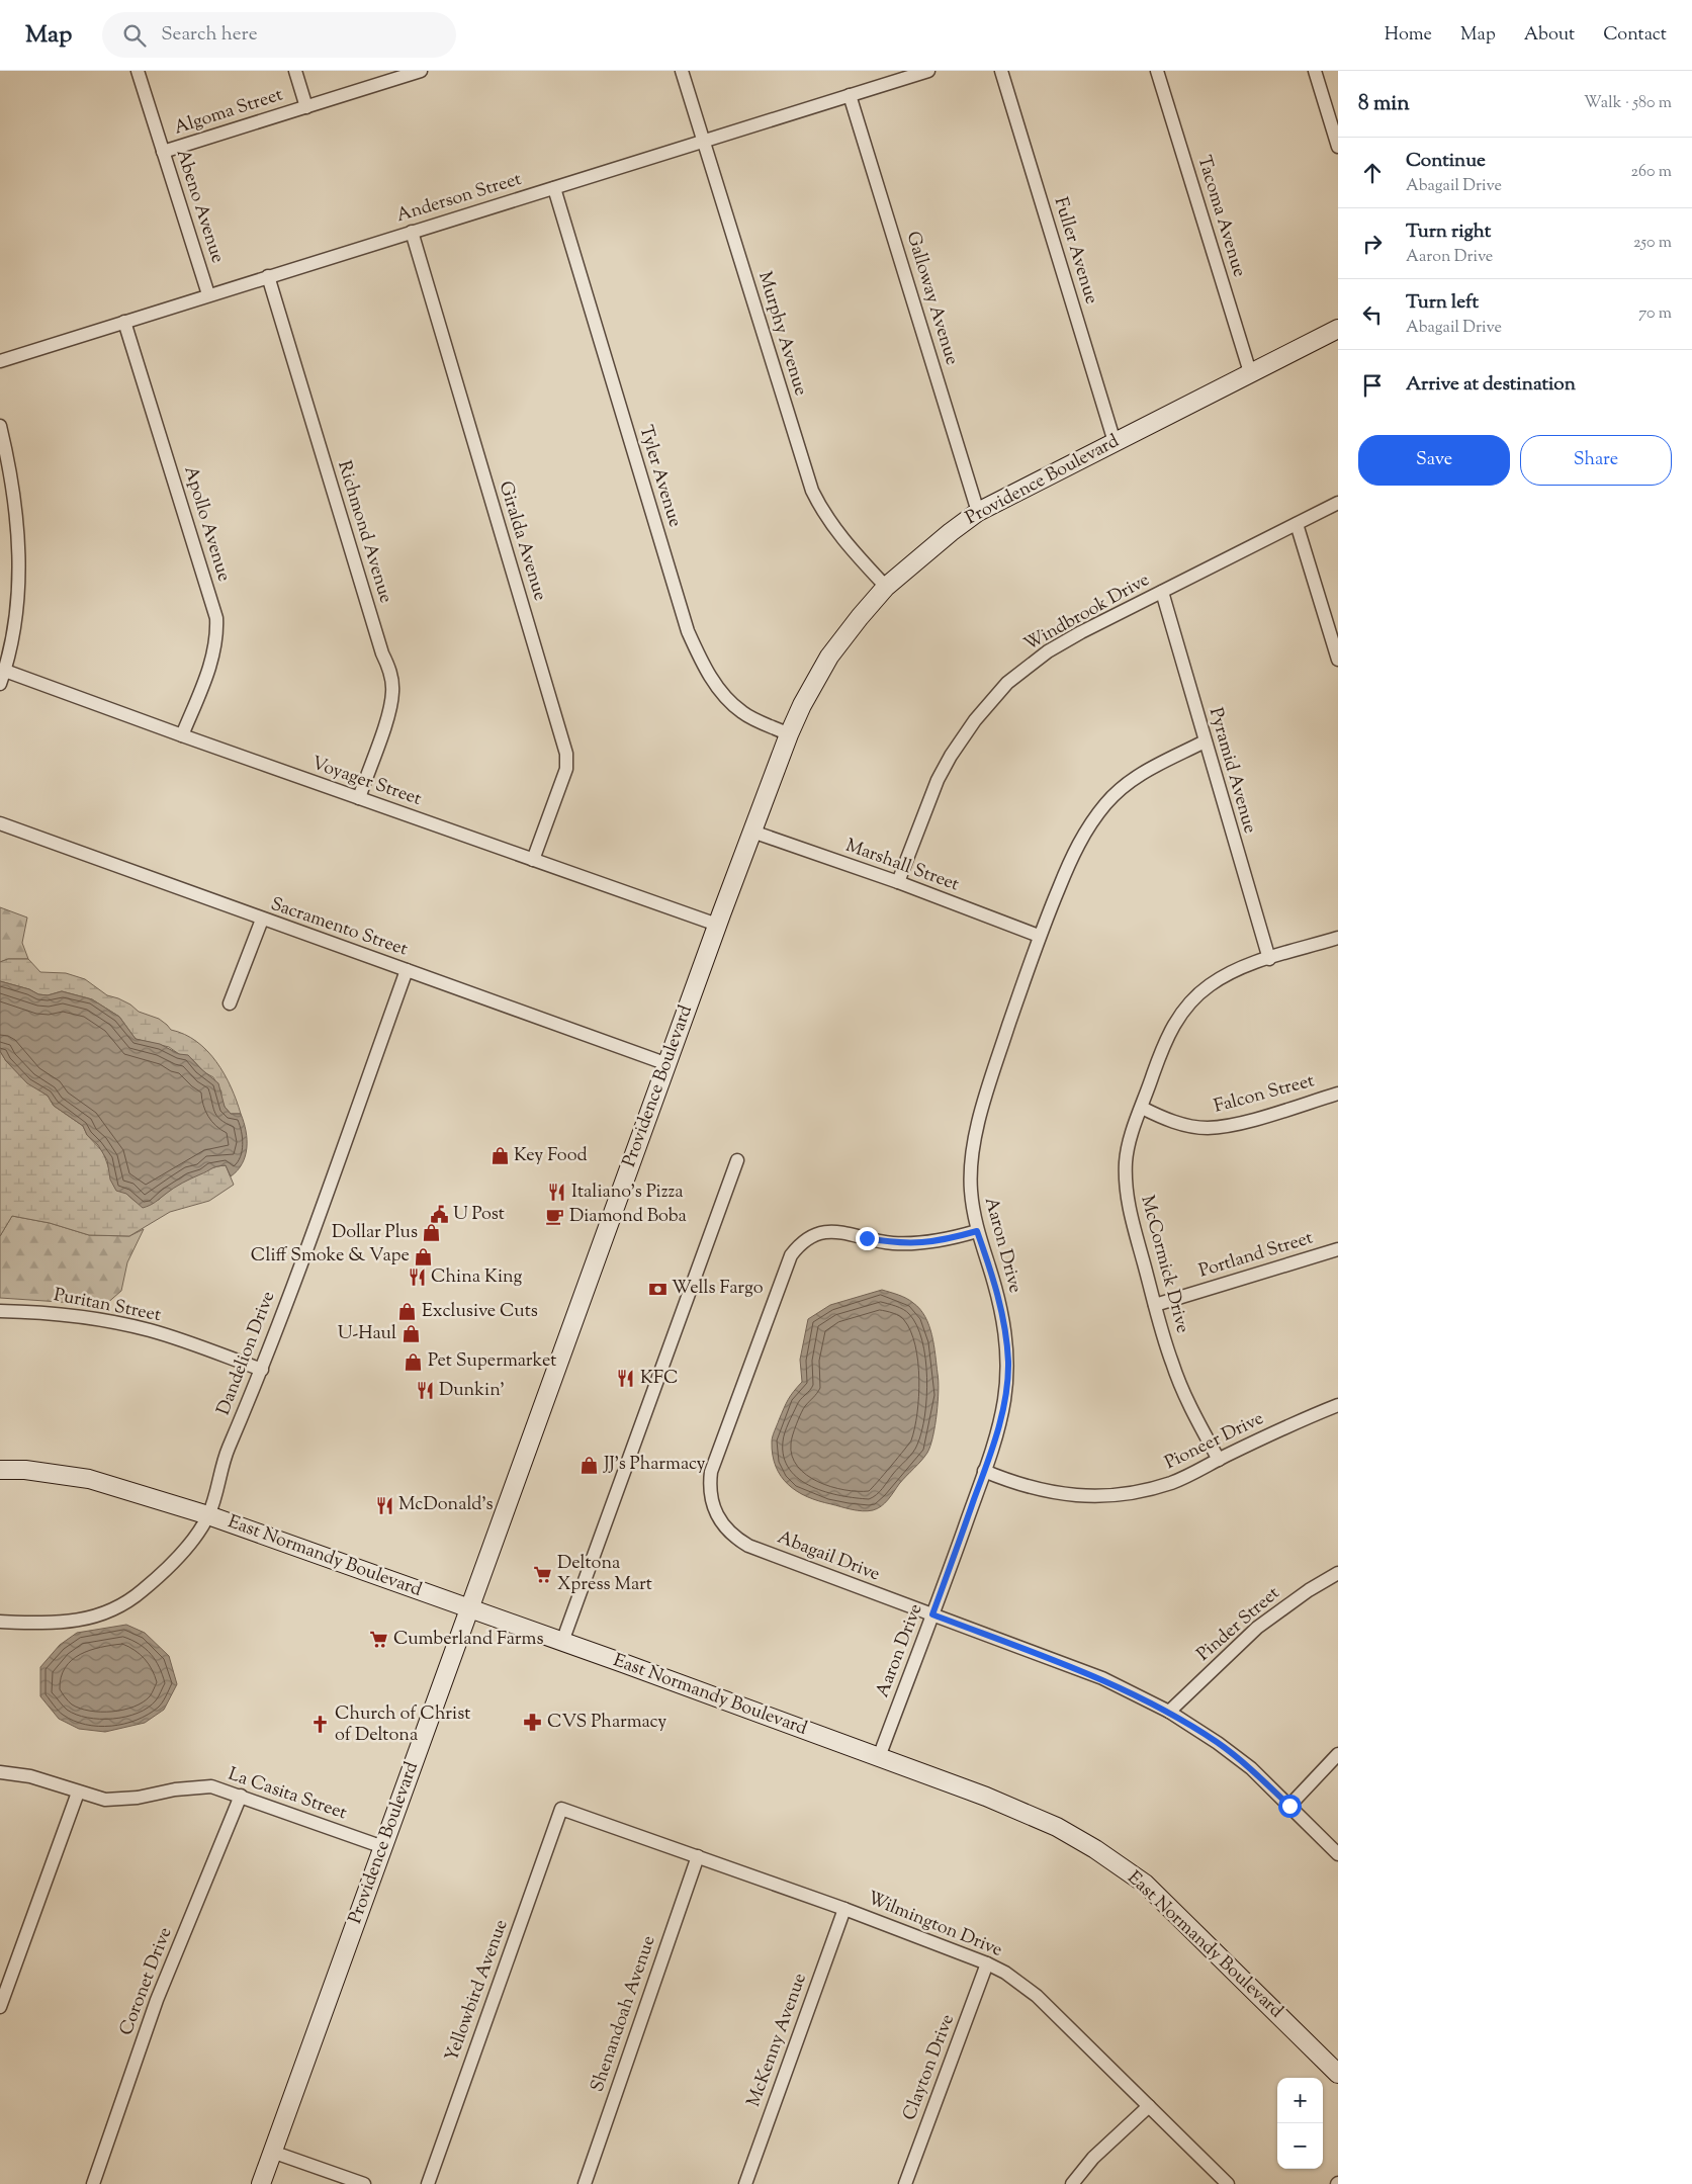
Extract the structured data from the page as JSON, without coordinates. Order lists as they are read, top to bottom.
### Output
{
  "streets": {
    "main road": ["Providence Boulevard", "East Normandy Boulevard"],
    "street": [
      "Algoma Street",
      "Anderson Street",
      "Abeno Avenue",
      "Tacoma Avenue",
      "Fuller Avenue",
      "Galloway Avenue",
      "Murphy Avenue",
      "Tyler Avenue",
      "Apollo Avenue",
      "Richmond Avenue",
      "Giralda Avenue",
      "Windbrook Drive",
      "Pyramid Avenue",
      "Voyager Street",
      "Marshall Street",
      "Sacramento Street",
      "Falcon Street",
      "Aaron Drive",
      "Portland Street",
      "McCormick Drive",
      "Puritan Street",
      "Dandelion Drive",
      "Pioneer Drive",
      "Abagail Drive",
      "Pinder Street",
      "La Casita Street",
      "Wilmington Drive",
      "Coronet Drive",
      "Yellowbird Avenue",
      "Shenandoah Avenue",
      "McKenny Avenue",
      "Clayton Drive"
    ]
  },
  "crossings": [
    ["Algoma Street", "Abeno Avenue"],
    ["Anderson Street", "Abeno Avenue"],
    ["Anderson Street", "Galloway Avenue"],
    ["Anderson Street", "Murphy Avenue"],
    ["Anderson Street", "Tyler Avenue"],
    ["Anderson Street", "Apollo Avenue"],
    ["Anderson Street", "Richmond Avenue"],
    ["Anderson Street", "Giralda Avenue"],
    ["Tacoma Avenue", "Providence Boulevard"],
    ["Fuller Avenue", "Providence Boulevard"],
    ["Galloway Avenue", "Providence Boulevard"],
    ["Murphy Avenue", "Providence Boulevard"],
    ["Tyler Avenue", "Providence Boulevard"],
    ["Providence Boulevard", "Voyager Street"],
    ["Providence Boulevard", "Marshall Street"],
    ["Providence Boulevard", "Sacramento Street"],
    ["Providence Boulevard", "East Normandy Boulevard"],
    ["Providence Boulevard", "La Casita Street"],
    ["Apollo Avenue", "Voyager Street"],
    ["Richmond Avenue", "Voyager Street"],
    ["Giralda Avenue", "Voyager Street"],
    ["Windbrook Drive", "Pyramid Avenue"],
    ["Windbrook Drive", "Marshall Street"],
    ["Pyramid Avenue", "Aaron Drive"],
    ["Pyramid Avenue", "McCormick Drive"],
    ["Marshall Street", "Aaron Drive"],
    ["Sacramento Street", "Dandelion Drive"],
    ["Falcon Street", "McCormick Drive"],
    ["Aaron Drive", "Pioneer Drive"],
    ["Aaron Drive", "East Normandy Boulevard"],
    ["Aaron Drive", "Abagail Drive"],
    ["Portland Street", "McCormick Drive"],
    ["McCormick Drive", "Pioneer Drive"],
    ["Puritan Street", "Dandelion Drive"],
    ["Dandelion Drive", "East Normandy Boulevard"],
    ["Abagail Drive", "Pinder Street"],
    ["La Casita Street", "Coronet Drive"],
    ["Wilmington Drive", "Yellowbird Avenue"],
    ["Wilmington Drive", "Shenandoah Avenue"],
    ["Wilmington Drive", "McKenny Avenue"],
    ["Wilmington Drive", "Clayton Drive"]
  ],
  "places": {
    "shop": [
      "Key Food",
      "Dollar Plus",
      "Cliff Smoke & Vape",
      "Exclusive Cuts",
      "U-Haul",
      "Pet Supermarket",
      "JJ's Pharmacy"
    ],
    "restaurant": [
      "Italiano's Pizza",
      "China King",
      "KFC",
      "Dunkin'",
      "McDonald's"
    ],
    "public building": ["U Post"],
    "cafe": ["Diamond Boba"],
    "bank": ["Wells Fargo"],
    "supermarket": ["Deltona Xpress Mart", "Cumberland Farms"],
    "pharmacy": ["CVS Pharmacy"],
    "church": ["Church of Christ of Deltona"]
  },
  "page": {
    "header": "Map",
    "search": "Search here",
    "nav": [
      "Home",
      "Map",
      "About",
      "Contact"
    ],
    "heading": ["8 min", "Walk · 580 m"],
    "list": [
      ["Continue", "Abagail Drive", "260 m"],
      ["Turn right", "Aaron Drive", "250 m"],
      ["Turn left", "Abagail Drive", "70 m"],
      "Arrive at destination"
    ],
    "buttons": ["Save", "Share"],
    "map_buttons": ["+", "−"]
  }
}
